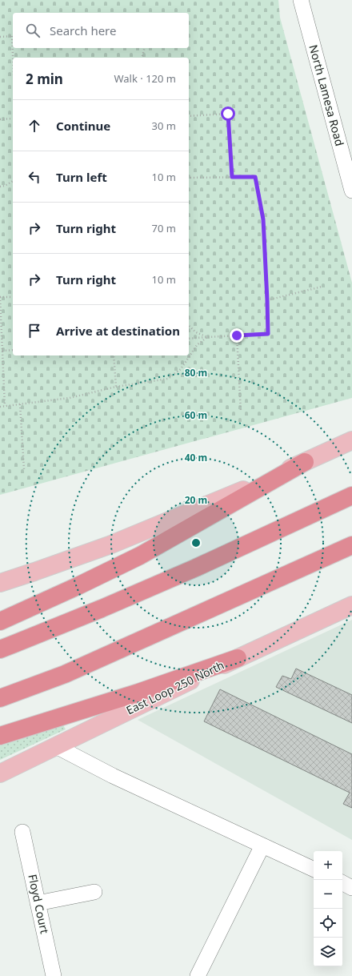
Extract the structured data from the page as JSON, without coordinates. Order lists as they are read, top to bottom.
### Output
{
  "streets": {
    "main road": ["East Loop 250 North"],
    "street": ["North Lamesa Road", "Floyd Court"]
  },
  "page": {
    "search": "Search here",
    "heading": ["2 min", "Walk · 120 m"],
    "list": [
      ["Continue", "30 m"],
      ["Turn left", "10 m"],
      ["Turn right", "70 m"],
      ["Turn right", "10 m"],
      "Arrive at destination"
    ],
    "map_buttons": ["+", "−"]
  },
  "rings": [
    "80 m",
    "60 m",
    "40 m",
    "20 m"
  ]
}
